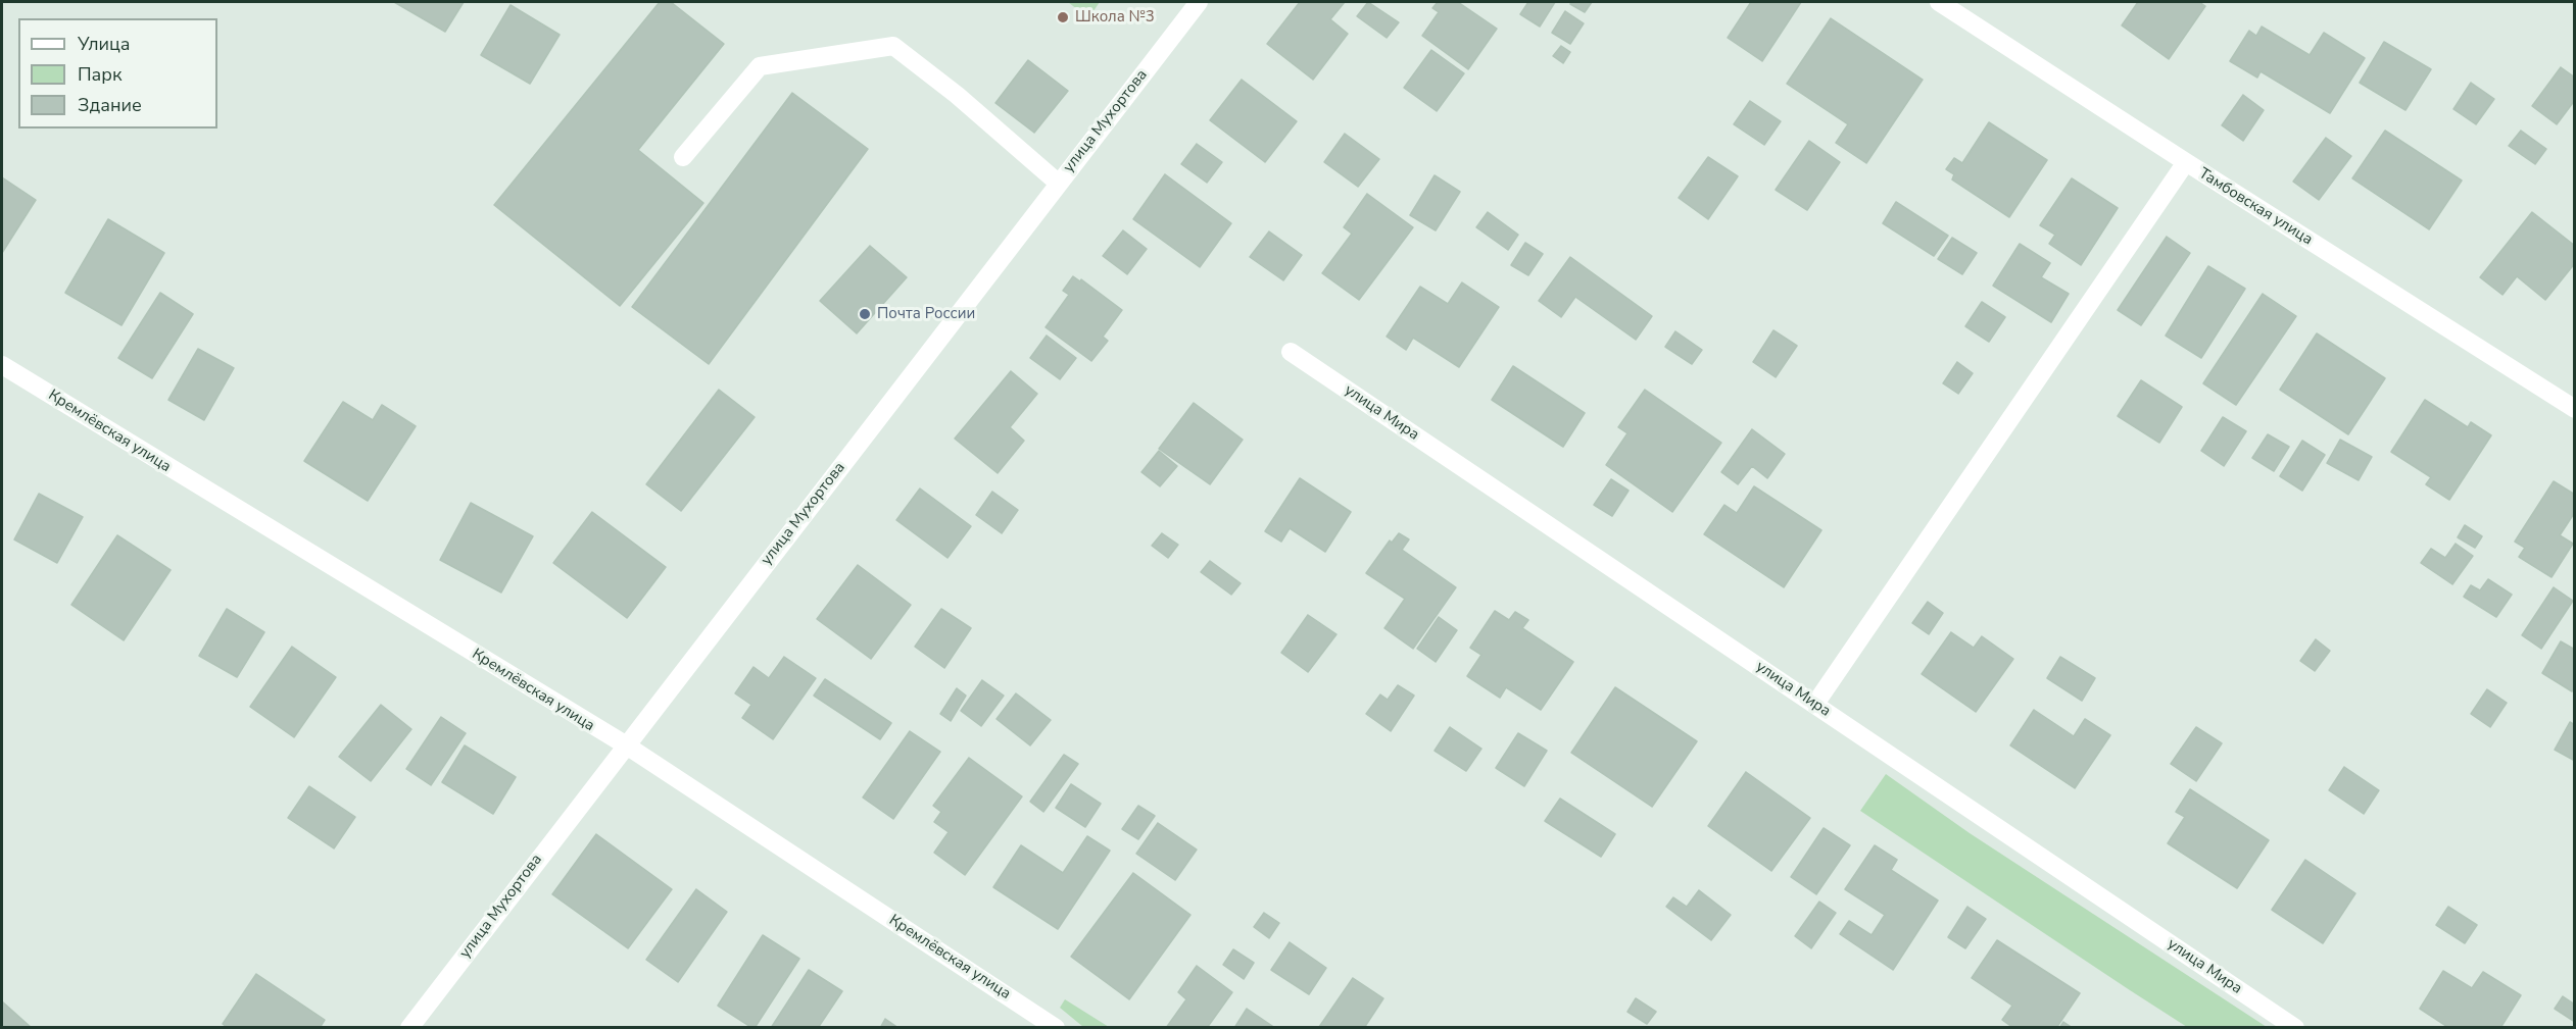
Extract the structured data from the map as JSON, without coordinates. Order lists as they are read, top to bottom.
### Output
{
  "streets": {
    "street": [
      "улица Мухортова",
      "Тамбовская улица",
      "улица Мира",
      "Кремлёвская улица"
    ]
  },
  "crossings": [
    ["улица Мухортова", "Кремлёвская улица"]
  ],
  "places": ["Школа №3", "Почта России"],
  "legend": ["Улица", "Парк", "Здание"]
}
